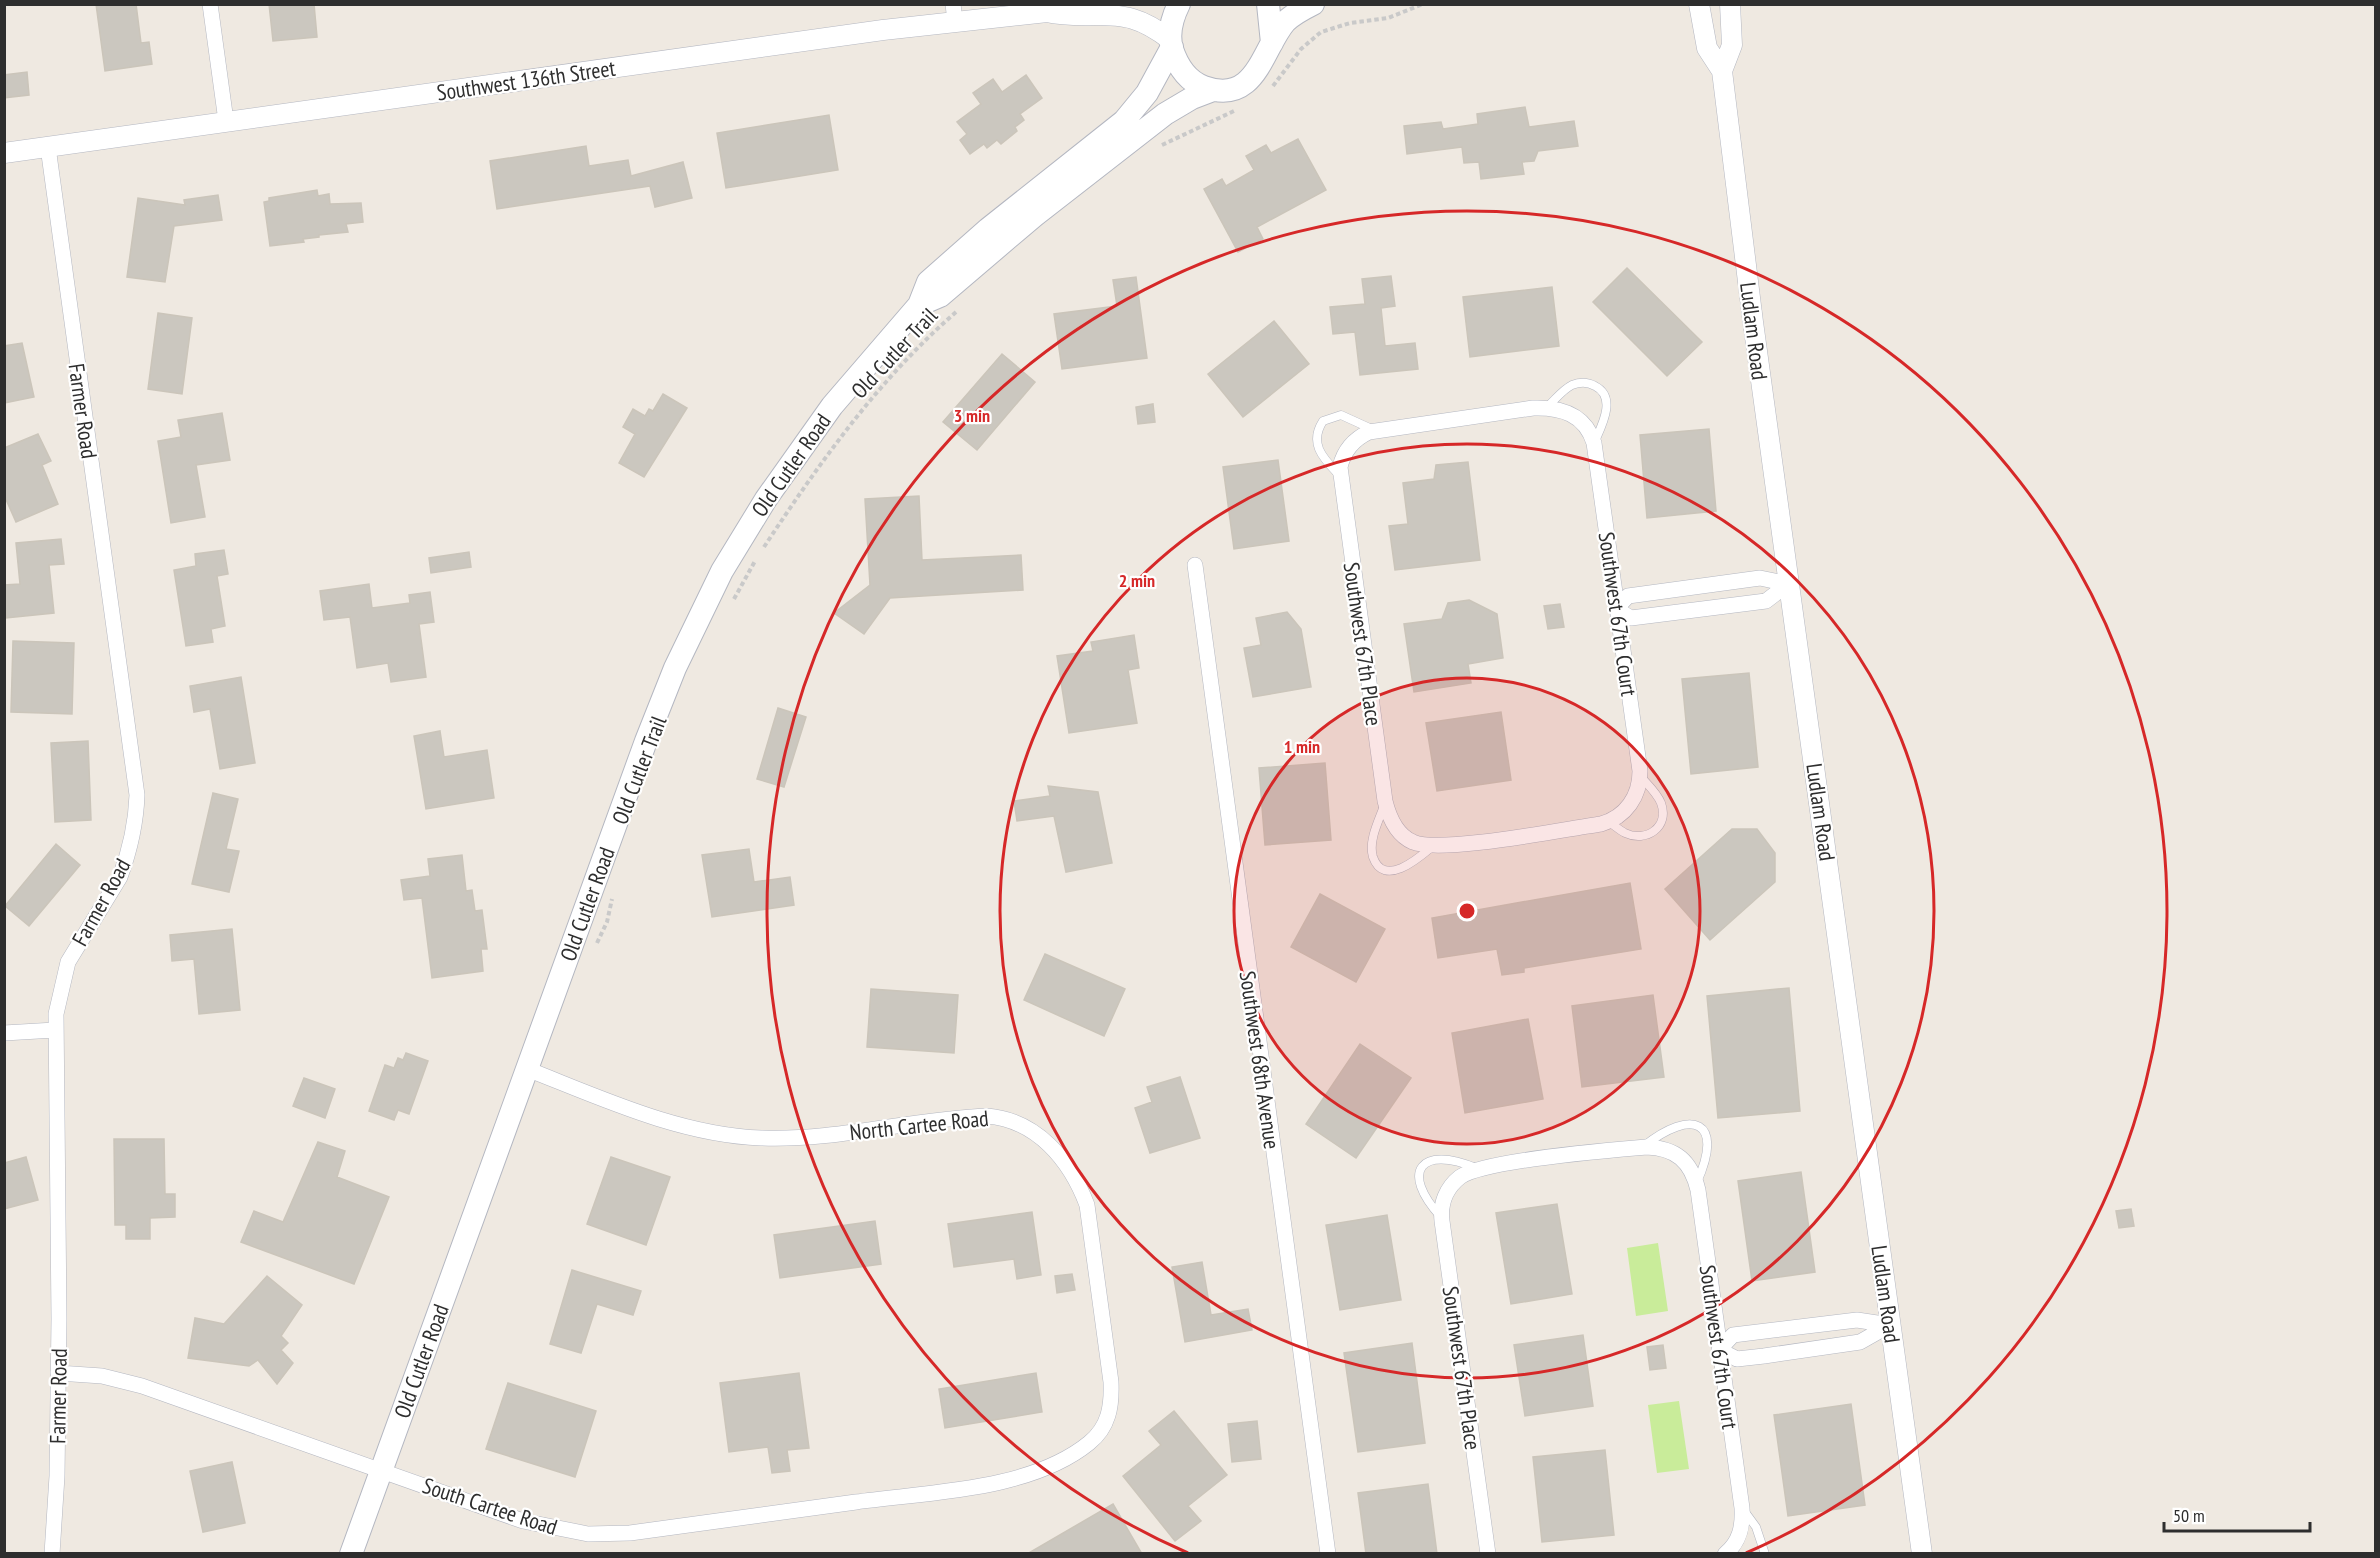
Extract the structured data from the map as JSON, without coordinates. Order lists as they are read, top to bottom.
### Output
{
  "streets": {
    "main road": ["Old Cutler Road"],
    "street": [
      "Southwest 136th Street",
      "Ludlam Road",
      "Farmer Road",
      "Southwest 67th Court",
      "Southwest 67th Place",
      "Southwest 68th Avenue",
      "North Cartee Road",
      "South Cartee Road"
    ],
    "path": ["Old Cutler Trail"]
  },
  "crossings": [
    ["Southwest 136th Street", "Farmer Road"],
    ["Farmer Road", "South Cartee Road"],
    ["Old Cutler Road", "North Cartee Road"],
    ["Old Cutler Road", "South Cartee Road"],
    ["North Cartee Road", "South Cartee Road"]
  ],
  "scale_bar": "50 m",
  "rings": ["3 min", "2 min", "1 min"]
}
